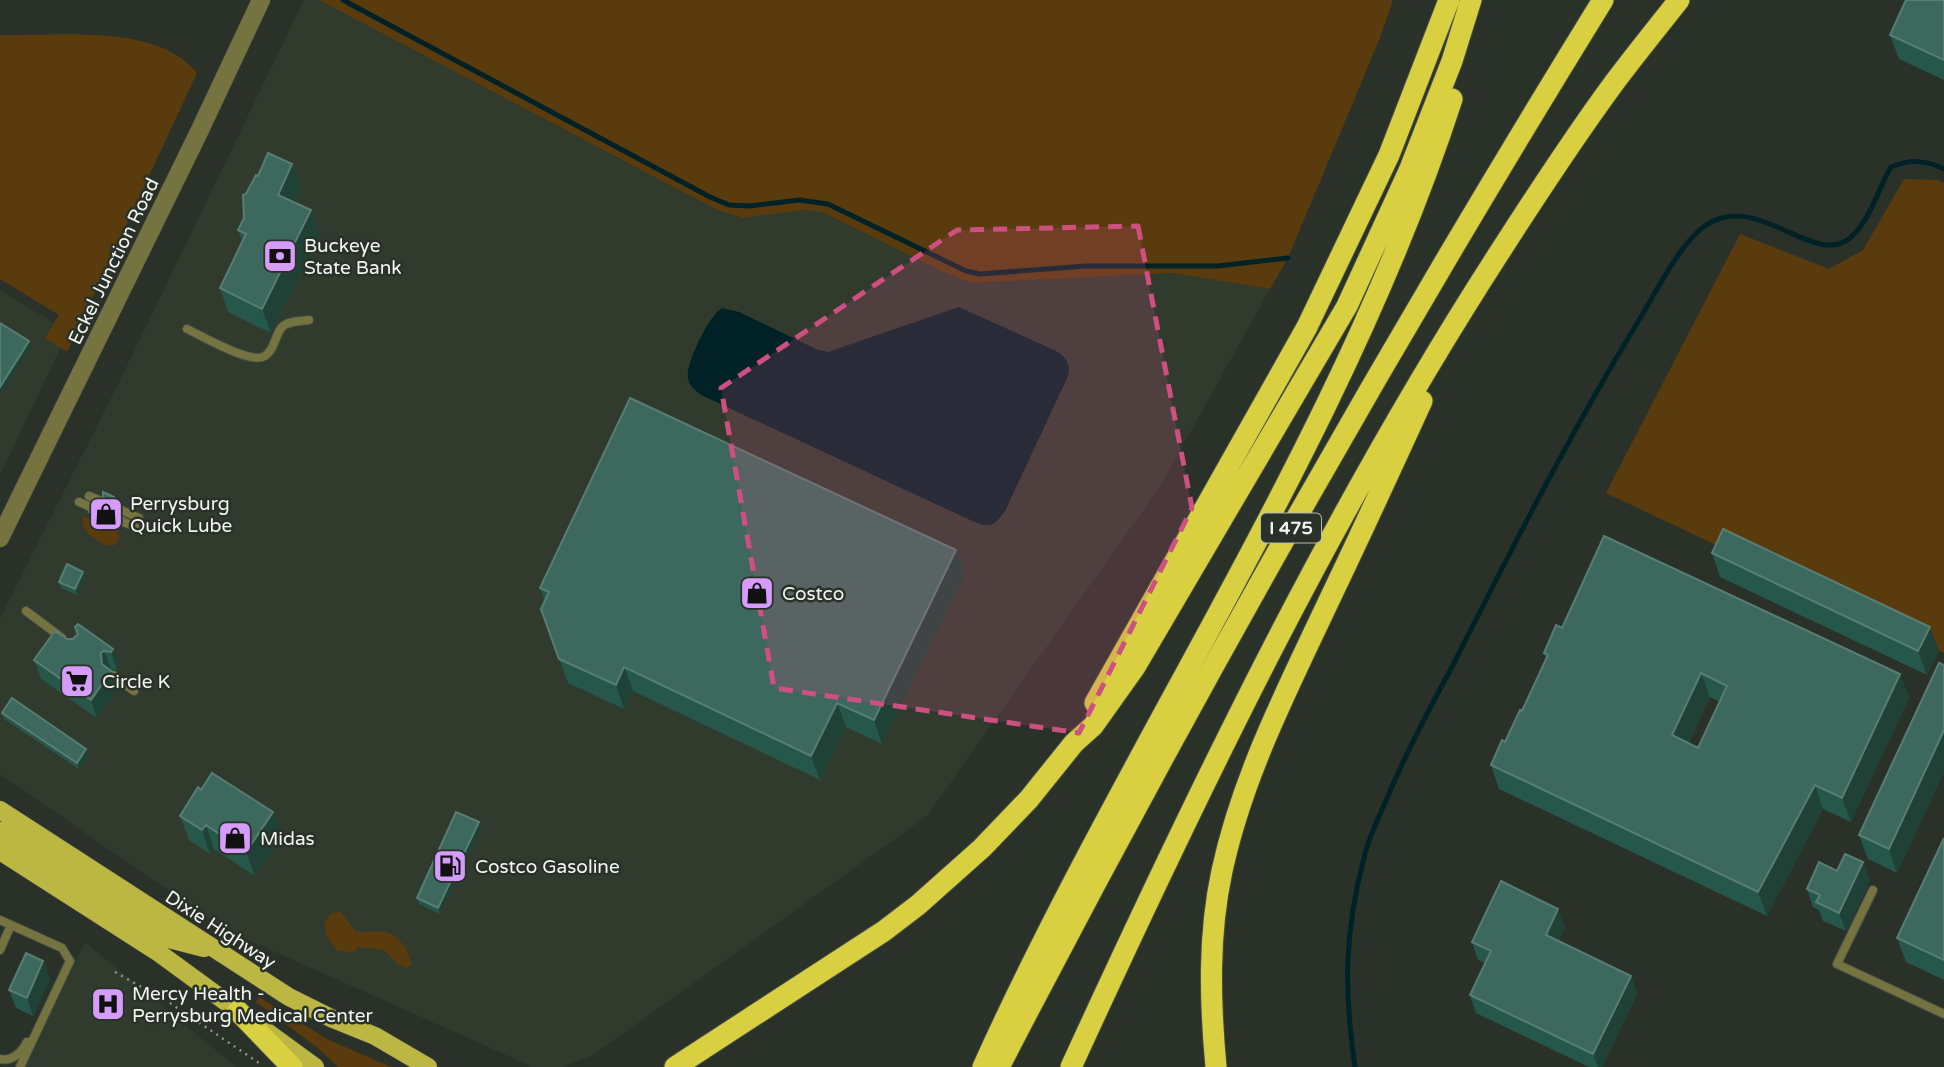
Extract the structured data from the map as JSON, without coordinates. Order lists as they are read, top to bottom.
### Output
{
  "streets": {
    "highway": ["I 475"],
    "main road": ["Dixie Highway"],
    "street": ["Eckel Junction Road"]
  },
  "places": {
    "bank": ["Buckeye State Bank"],
    "shop": ["Perrysburg Quick Lube", "Costco", "Midas"],
    "supermarket": ["Circle K"],
    "fuel station": ["Costco Gasoline"],
    "hospital": ["Mercy Health - Perrysburg Medical Center"]
  }
}
